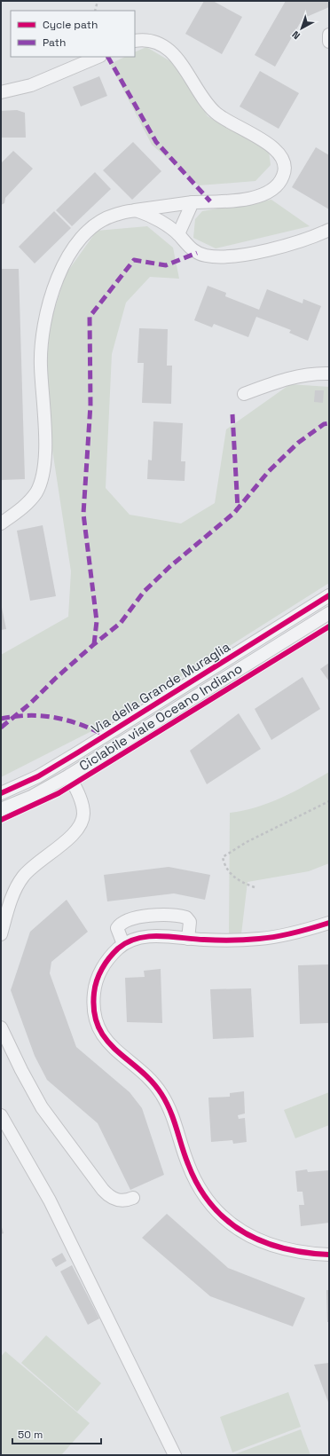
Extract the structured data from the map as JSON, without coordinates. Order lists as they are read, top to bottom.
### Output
{
  "streets": {
    "street": ["Via della Grande Muraglia"],
    "cycle path": ["Ciclabile viale Oceano Indiano"]
  },
  "legend": ["Cycle path", "Path"],
  "scale_bar": "50 m",
  "north": "bottom left"
}
